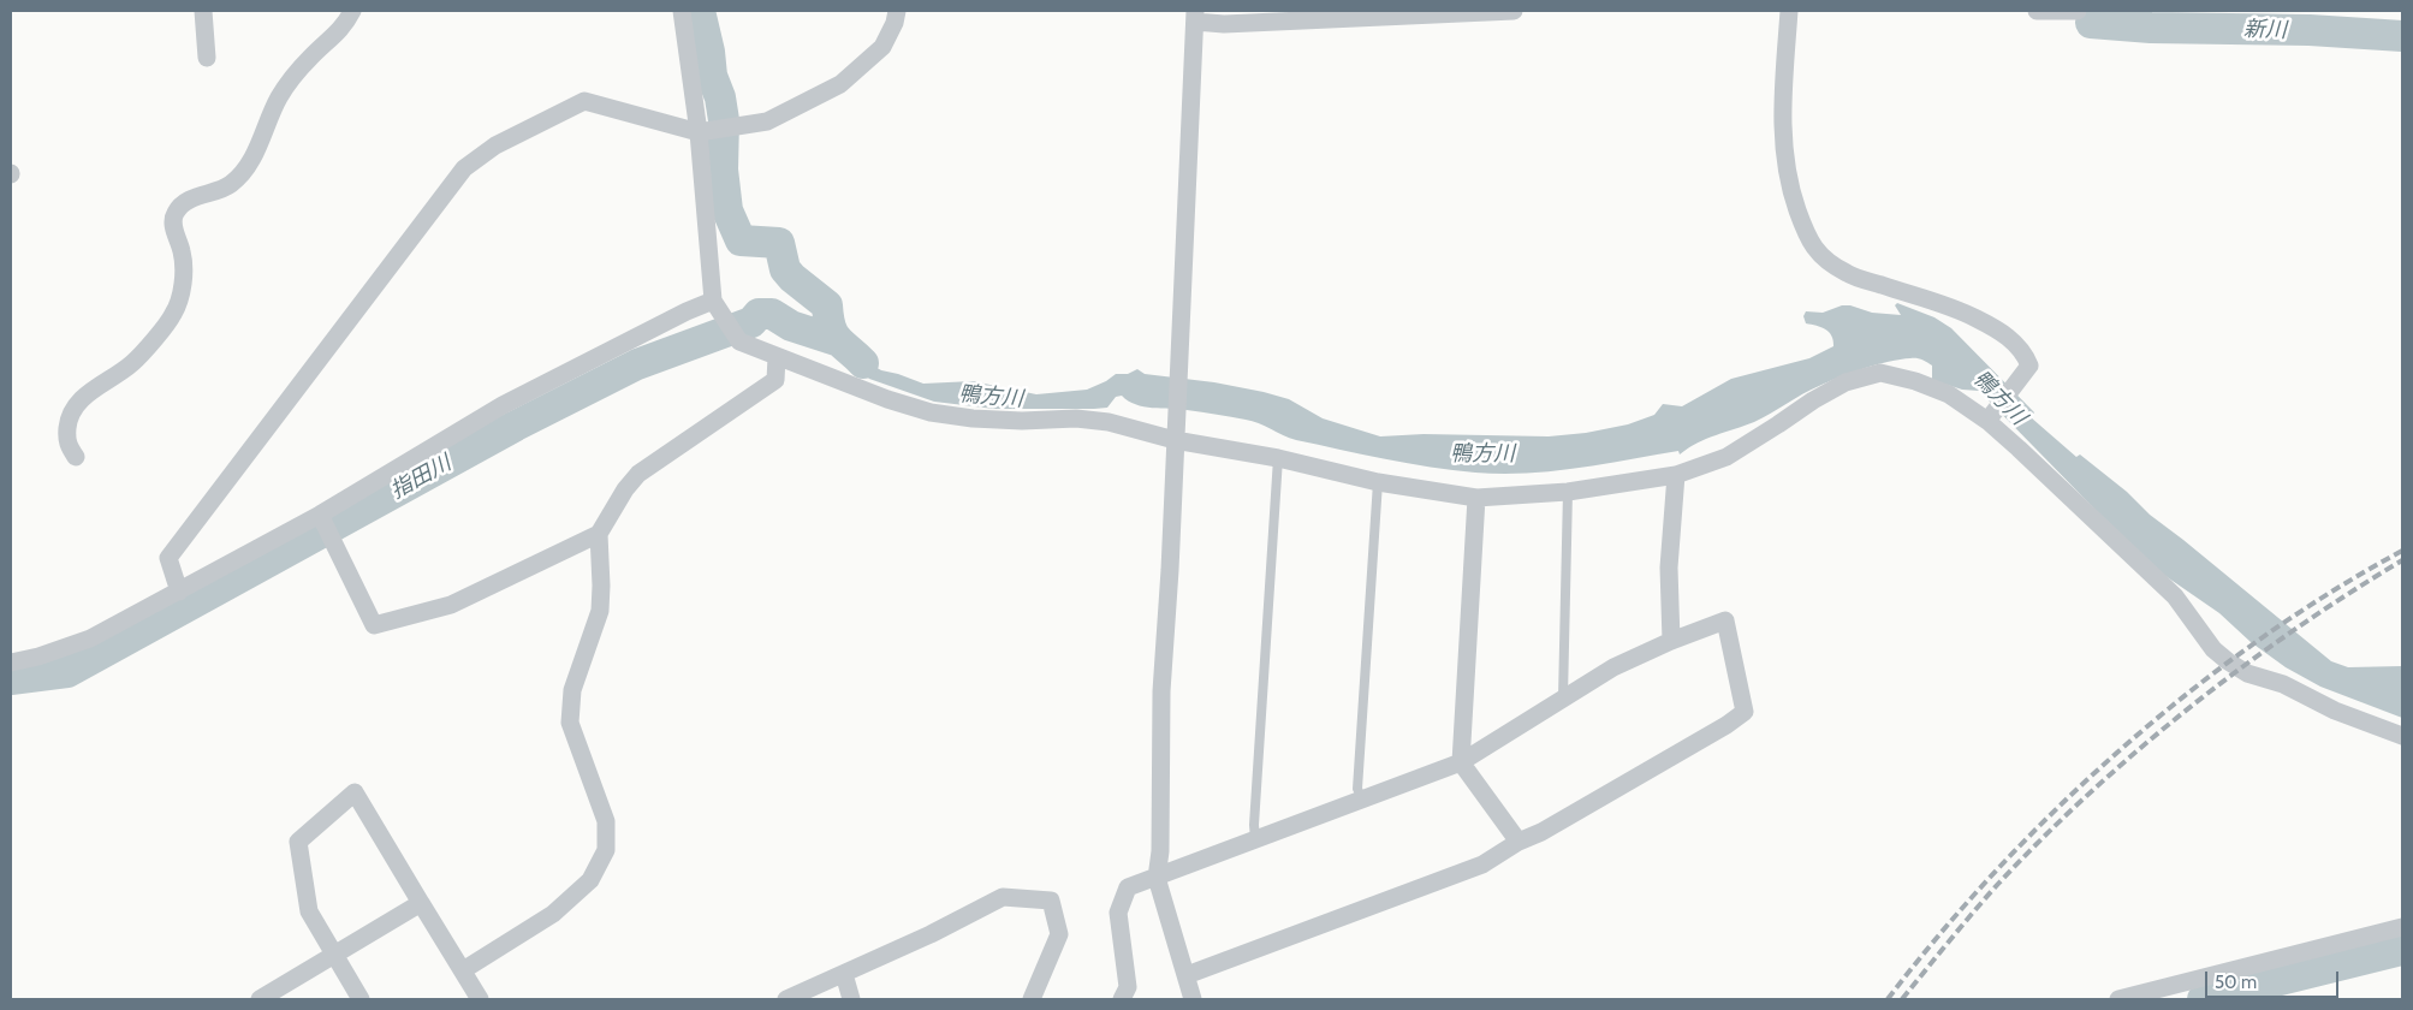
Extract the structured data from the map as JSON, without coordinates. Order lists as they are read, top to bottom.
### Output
{
  "water": ["新川", "鴨方川", "指田川"],
  "scale_bar": "50 m"
}
